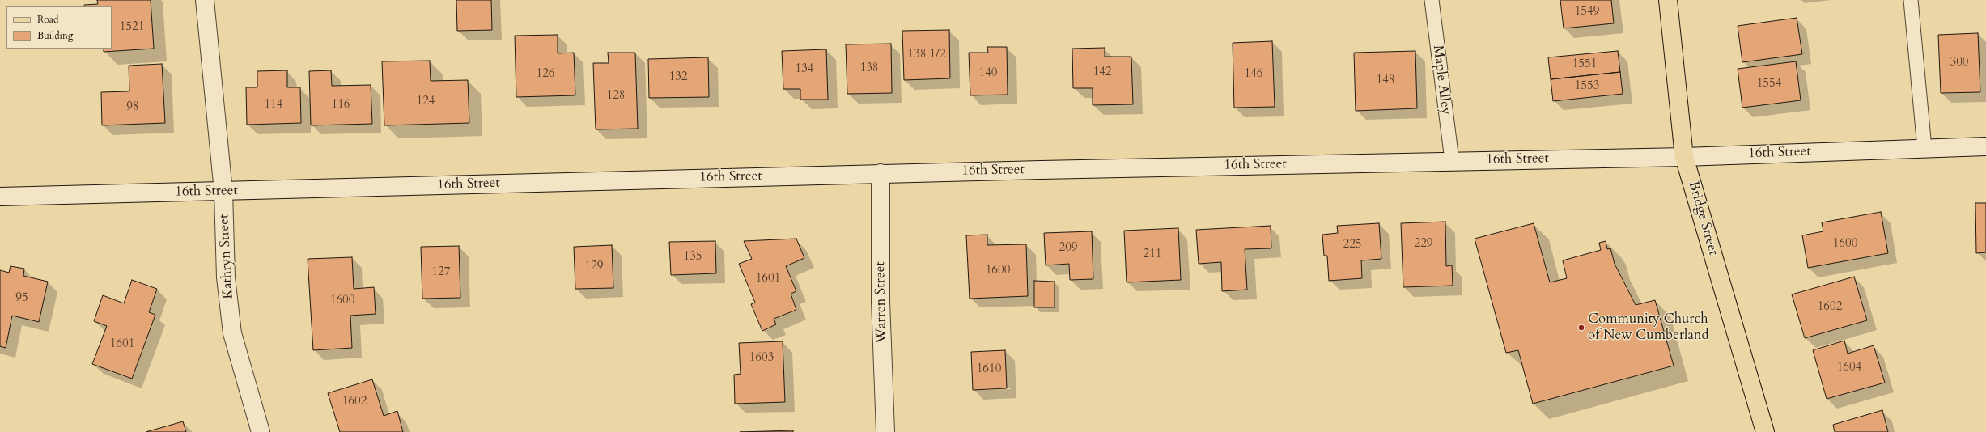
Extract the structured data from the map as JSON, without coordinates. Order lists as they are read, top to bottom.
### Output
{
  "streets": {
    "main road": ["Bridge Street"],
    "street": ["16th Street", "Kathryn Street", "Warren Street"],
    "lane": ["Maple Alley"]
  },
  "crossings": [
    ["Maple Alley", "16th Street"],
    ["16th Street", "Bridge Street"],
    ["16th Street", "Kathryn Street"],
    ["16th Street", "Warren Street"]
  ],
  "places": ["Community Church of New Cumberland"],
  "house_numbers": [
    "1549",
    "1521",
    "138 1/2",
    "300",
    "1551",
    "138",
    "134",
    "142",
    "140",
    "126",
    "146",
    "132",
    "148",
    "1554",
    "1553",
    "128",
    "124",
    "114",
    "116",
    "98",
    "229",
    "1600",
    "225",
    "209",
    "211",
    "135",
    "129",
    "1600",
    "127",
    "1601",
    "95",
    "1600",
    "1602",
    "1601",
    "1603",
    "1604",
    "1610",
    "1602"
  ],
  "legend": ["Road", "Building"]
}
